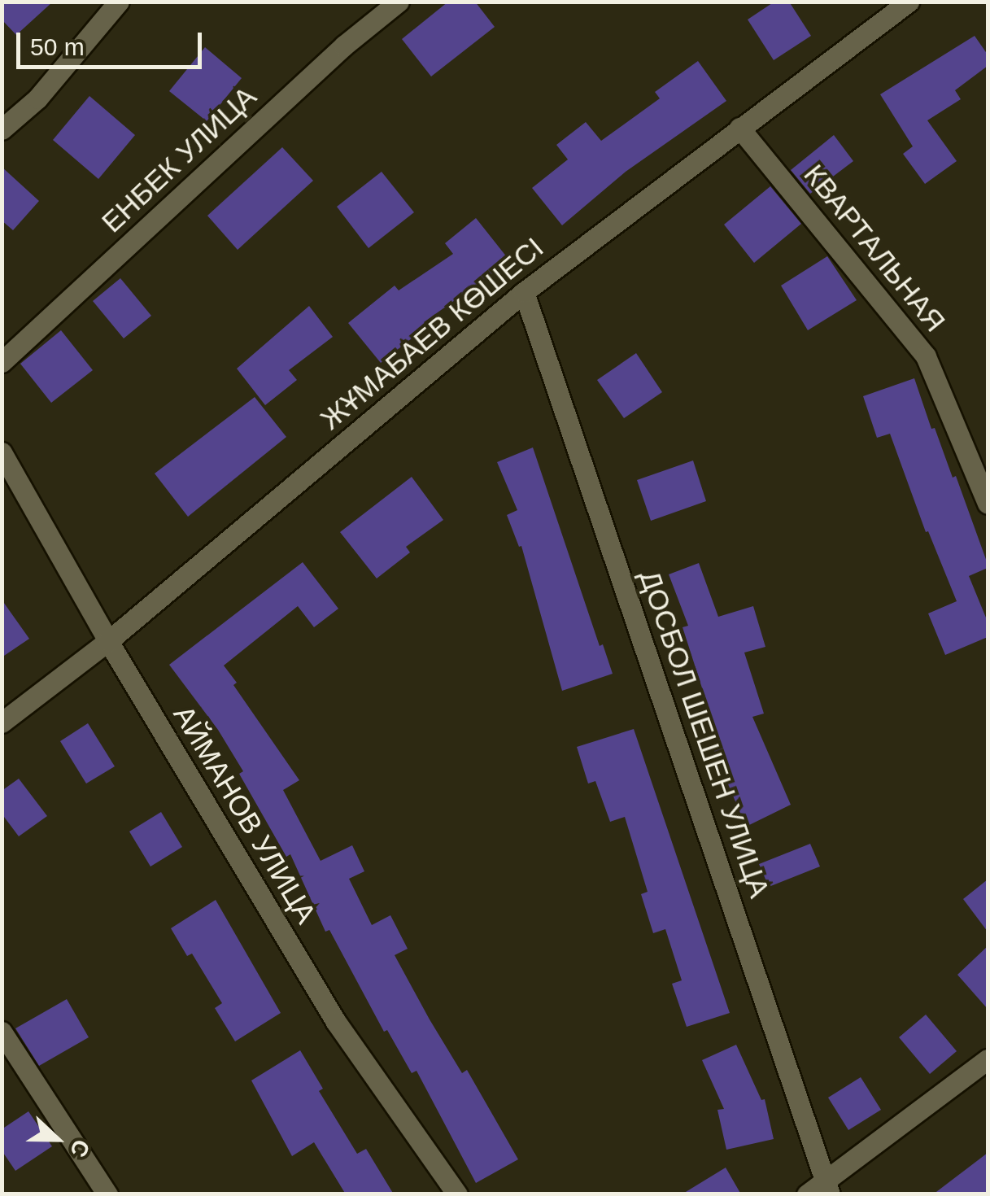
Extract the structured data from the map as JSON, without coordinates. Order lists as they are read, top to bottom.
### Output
{
  "streets": {
    "street": [
      "ЕНБЕК УЛИЦА",
      "КВАРТАЛЬНАЯ",
      "ЖҰМАБАЕВ КӨШЕСІ",
      "ДОСБОЛ ШЕШЕН УЛИЦА",
      "АЙМАНОВ УЛИЦА"
    ]
  },
  "crossings": [
    ["КВАРТАЛЬНАЯ", "ЖҰМАБАЕВ КӨШЕСІ"],
    ["ЖҰМАБАЕВ КӨШЕСІ", "ДОСБОЛ ШЕШЕН УЛИЦА"],
    ["ЖҰМАБАЕВ КӨШЕСІ", "АЙМАНОВ УЛИЦА"]
  ],
  "scale_bar": "50 m",
  "north": "right"
}
